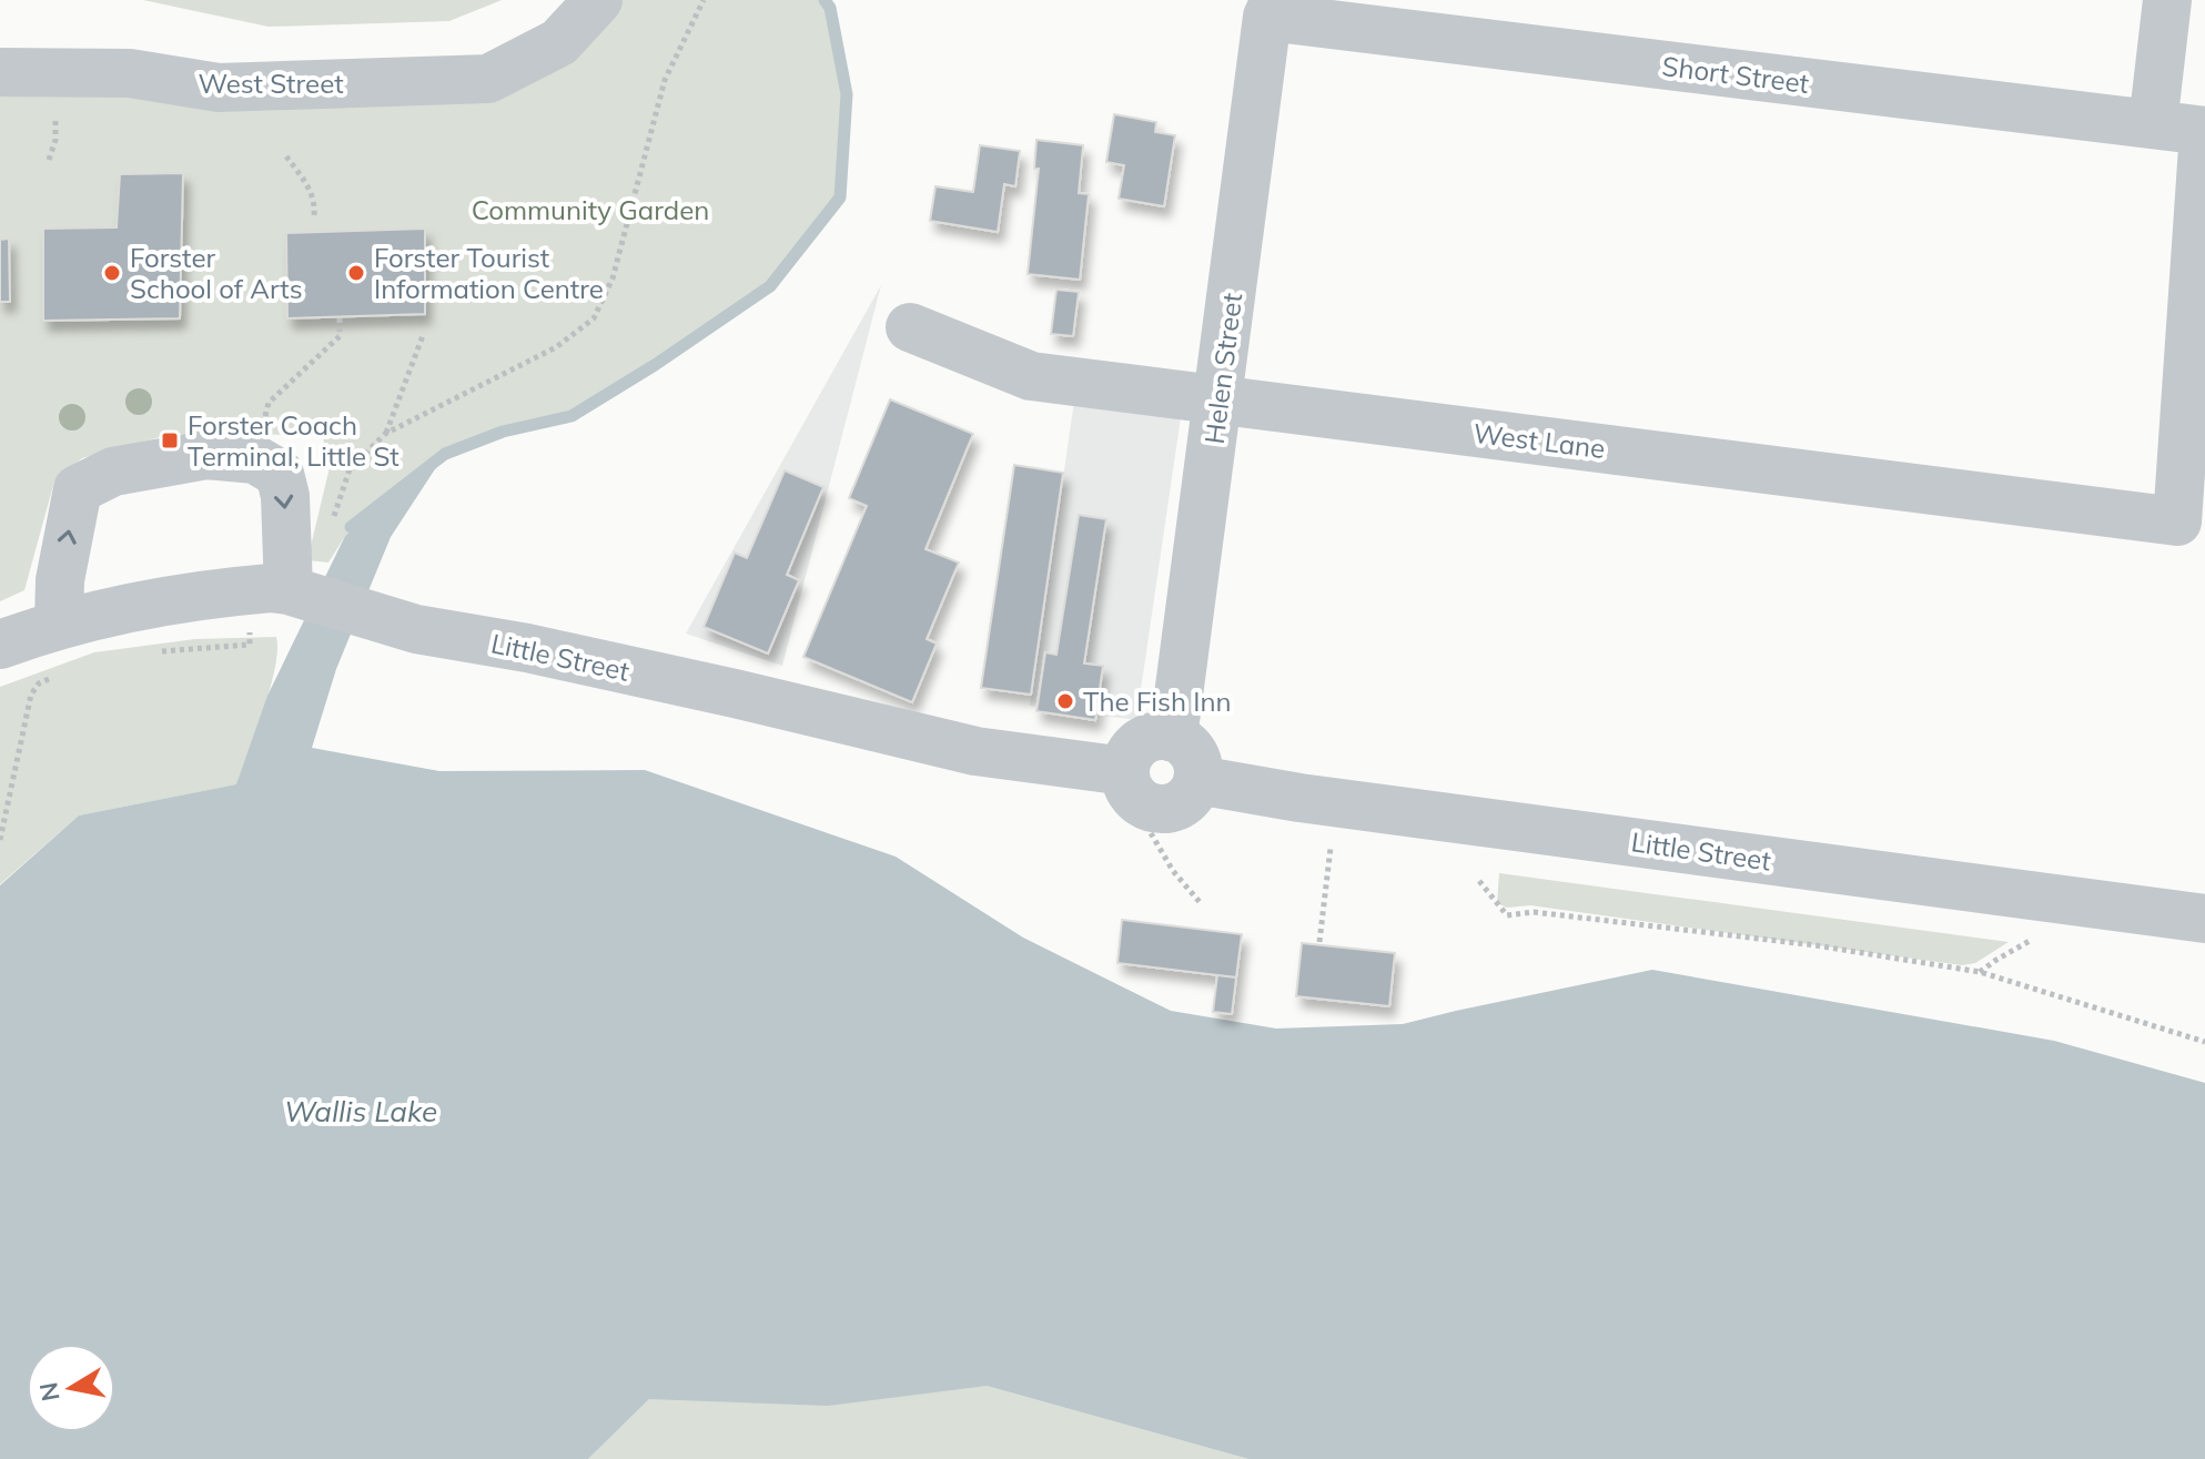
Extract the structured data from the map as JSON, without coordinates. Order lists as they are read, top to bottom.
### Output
{
  "streets": {
    "street": [
      "Short Street",
      "West Street",
      "Helen Street",
      "West Lane",
      "Little Street"
    ]
  },
  "crossings": [
    ["Short Street", "Helen Street"],
    ["Short Street", "West Lane"],
    ["Helen Street", "West Lane"],
    ["Helen Street", "Little Street"]
  ],
  "water": ["Wallis Lake"],
  "parks": ["Community Garden"],
  "places": {
    "other": ["Forster School of Arts", "Forster Tourist Information Centre", "The Fish Inn"],
    "transit": ["Forster Coach Terminal, Little St"]
  },
  "north": "left"
}
